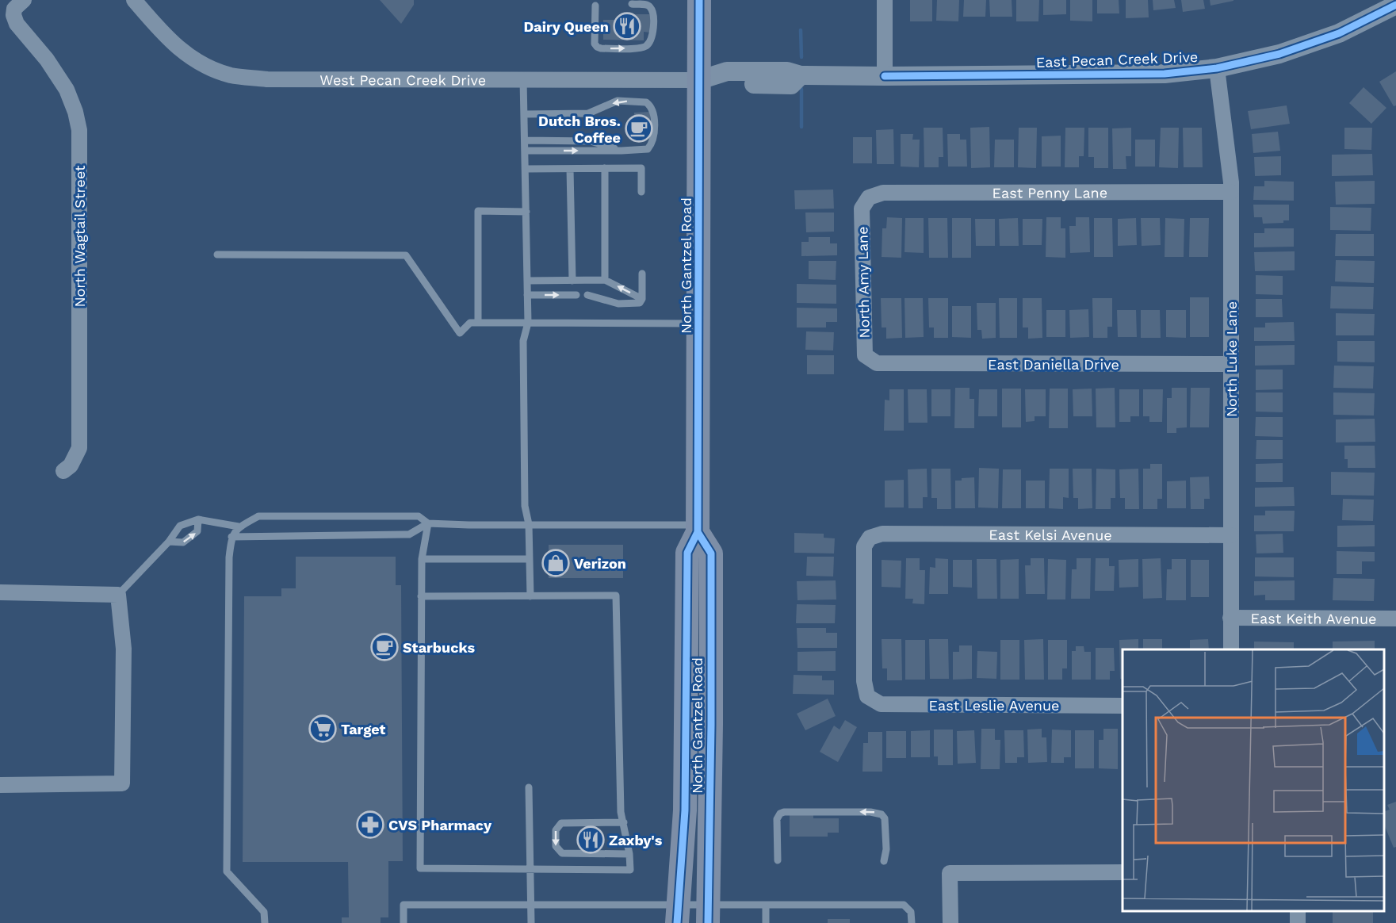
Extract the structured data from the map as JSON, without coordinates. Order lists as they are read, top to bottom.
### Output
{
  "streets": {
    "main road": ["North Gantzel Road"],
    "street": [
      "East Pecan Creek Drive",
      "West Pecan Creek Drive",
      "East Penny Lane",
      "North Wagtail Street",
      "North Amy Lane",
      "North Luke Lane",
      "East Daniella Drive",
      "East Kelsi Avenue",
      "East Keith Avenue",
      "East Leslie Avenue"
    ]
  },
  "crossings": [
    ["East Pecan Creek Drive", "West Pecan Creek Drive"],
    ["East Pecan Creek Drive", "North Gantzel Road"],
    ["East Pecan Creek Drive", "North Luke Lane"],
    ["West Pecan Creek Drive", "North Gantzel Road"],
    ["East Penny Lane", "North Amy Lane"],
    ["East Penny Lane", "North Luke Lane"],
    ["North Amy Lane", "East Daniella Drive"],
    ["North Luke Lane", "East Daniella Drive"],
    ["North Luke Lane", "East Kelsi Avenue"],
    ["North Luke Lane", "East Keith Avenue"],
    ["East Kelsi Avenue", "East Leslie Avenue"]
  ],
  "places": {
    "restaurant": ["Dairy Queen", "Zaxby's"],
    "cafe": ["Dutch Bros. Coffee", "Starbucks"],
    "shop": ["Verizon"],
    "supermarket": ["Target"],
    "pharmacy": ["CVS Pharmacy"]
  }
}
